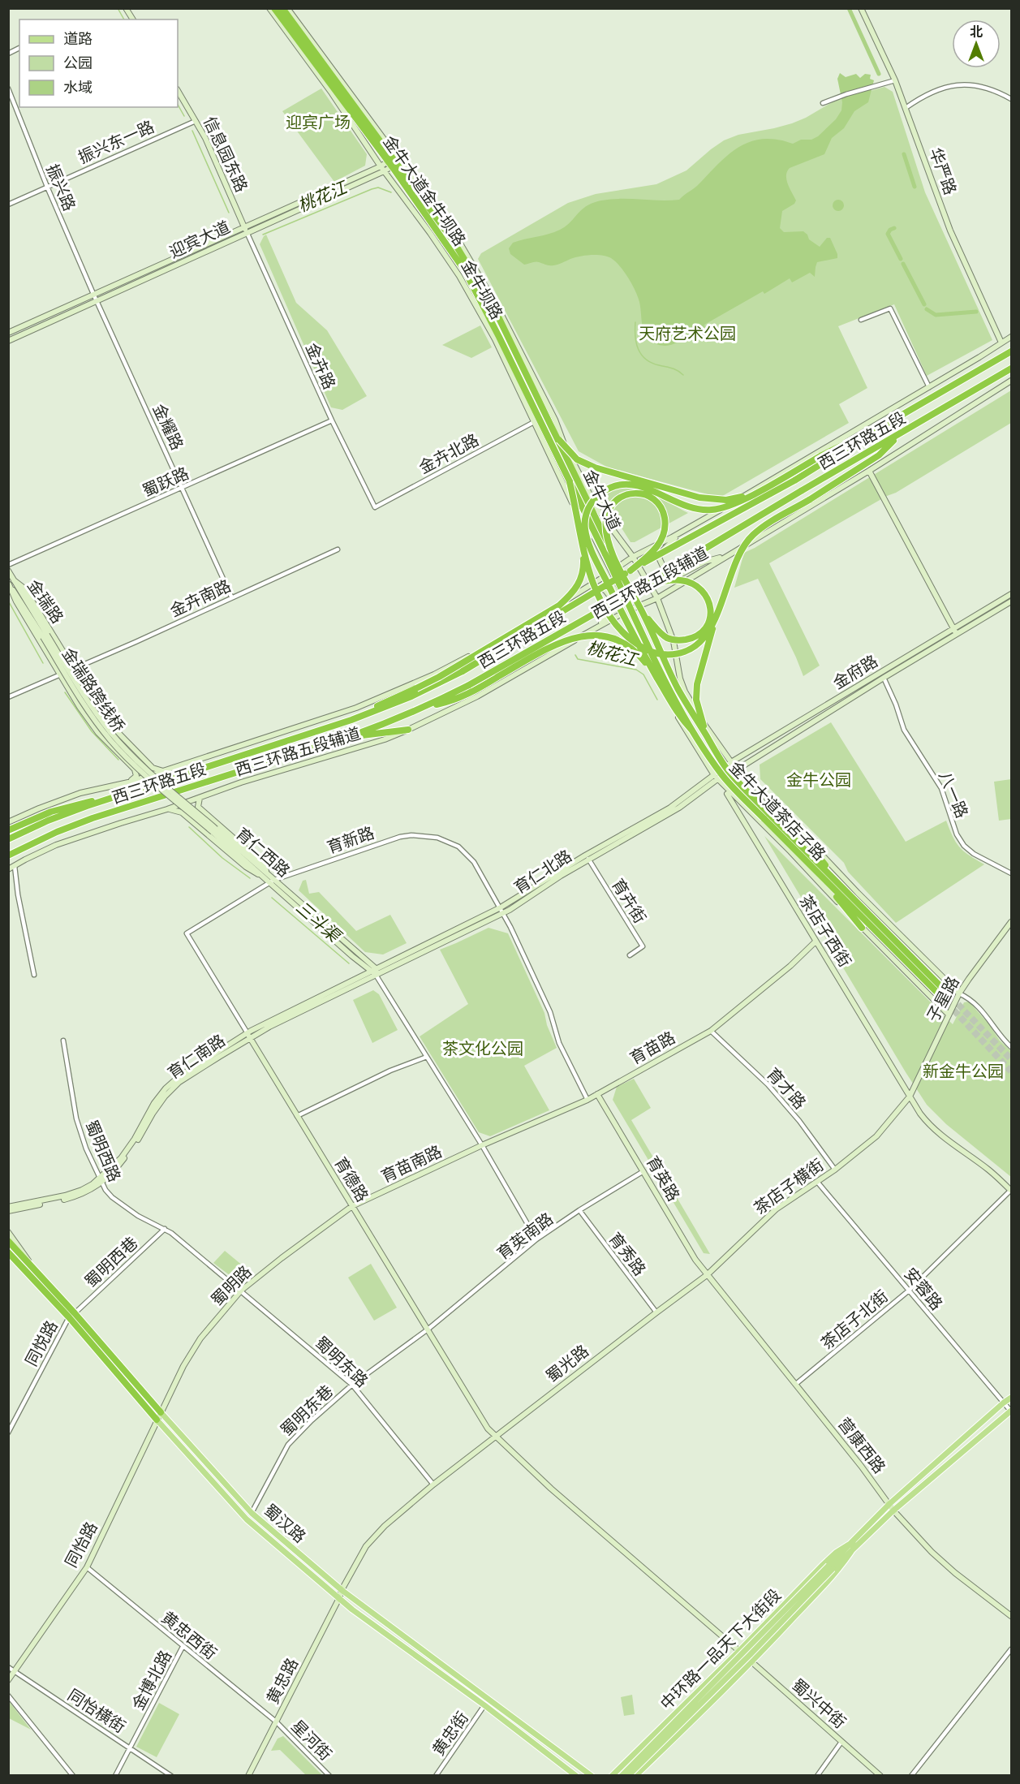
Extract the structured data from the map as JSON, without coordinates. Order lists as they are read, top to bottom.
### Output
{
  "streets": {
    "highway": [
      "金牛大道金牛坝路",
      "西三环路五段",
      "金牛大道",
      "金牛大道茶店子路",
      "蜀汉路"
    ],
    "main road": ["中环路一品天下大街段"],
    "street": [
      "振兴东一路",
      "信息园东路",
      "华严路",
      "振兴路",
      "迎宾大道",
      "金牛坝路",
      "金卉路",
      "金耀路",
      "金卉北路",
      "蜀跃路",
      "西三环路五段辅道",
      "金卉南路",
      "金瑞路",
      "金府路",
      "金瑞路跨线桥",
      "八一路",
      "育新路",
      "育仁西路",
      "育仁北路",
      "育卉街",
      "茶店子西街",
      "子星路",
      "育苗路",
      "育仁南路",
      "育才路",
      "蜀明西路",
      "育苗南路",
      "育英路",
      "育德路",
      "茶店子横街",
      "育英南路",
      "育秀路",
      "蜀明西巷",
      "蜀明路",
      "安蓉路",
      "茶店子北街",
      "同悦路",
      "蜀明东路",
      "蜀光路",
      "蜀明东巷",
      "营康西路",
      "同怡路",
      "黄忠西街",
      "金博北路",
      "黄忠路",
      "蜀兴中街",
      "同怡横街",
      "黄忠街",
      "星河街"
    ]
  },
  "crossings": [
    ["振兴东一路", "信息园东路"],
    ["振兴东一路", "振兴路"],
    ["信息园东路", "迎宾大道"],
    ["信息园东路", "金卉路"],
    ["华严路", "西三环路五段辅道"],
    ["振兴路", "迎宾大道"],
    ["振兴路", "金耀路"],
    ["金牛大道金牛坝路", "迎宾大道"],
    ["金牛大道金牛坝路", "金牛坝路"],
    ["金牛大道金牛坝路", "金牛大道"],
    ["迎宾大道", "金牛坝路"],
    ["迎宾大道", "金卉路"],
    ["迎宾大道", "金耀路"],
    ["金牛坝路", "金卉北路"],
    ["金牛坝路", "西三环路五段辅道"],
    ["金牛坝路", "金府路"],
    ["金牛坝路", "育仁北路"],
    ["金牛坝路", "茶店子西街"],
    ["金牛坝路", "子星路"],
    ["金卉路", "金卉北路"],
    ["金卉路", "蜀跃路"],
    ["金耀路", "蜀跃路"],
    ["金耀路", "金卉南路"],
    ["金牛大道", "金牛大道茶店子路"],
    ["西三环路五段辅道", "金瑞路"],
    ["金卉南路", "金瑞路"],
    ["金瑞路", "金瑞路跨线桥"],
    ["金府路", "八一路"],
    ["金府路", "育仁北路"],
    ["金府路", "茶店子西街"],
    ["金瑞路跨线桥", "育仁西路"],
    ["育新路", "育仁西路"],
    ["育新路", "育仁北路"],
    ["育新路", "育德路"],
    ["育仁西路", "育仁北路"],
    ["育仁西路", "育苗路"],
    ["育仁西路", "育仁南路"],
    ["育仁西路", "育苗南路"],
    ["育仁西路", "育英南路"],
    ["育仁北路", "育卉街"],
    ["育仁北路", "茶店子西街"],
    ["育仁北路", "育仁南路"],
    ["茶店子西街", "子星路"],
    ["茶店子西街", "育苗路"],
    ["茶店子西街", "茶店子横街"],
    ["茶店子西街", "茶店子北街"],
    ["子星路", "茶店子横街"],
    ["育苗路", "育才路"],
    ["育苗路", "育苗南路"],
    ["育苗路", "育英路"],
    ["育仁南路", "蜀明西路"],
    ["育仁南路", "育德路"],
    ["育才路", "茶店子横街"],
    ["蜀明西路", "蜀明西巷"],
    ["蜀明西路", "蜀明路"],
    ["蜀明西路", "蜀明东路"],
    ["育苗南路", "育德路"],
    ["育苗南路", "蜀明路"],
    ["育英路", "茶店子横街"],
    ["育英路", "育英南路"],
    ["育英路", "营康西路"],
    ["育德路", "育英南路"],
    ["育德路", "蜀明路"],
    ["育德路", "蜀光路"],
    ["育德路", "蜀明东巷"],
    ["育德路", "中环路一品天下大街段"],
    ["育德路", "蜀兴中街"],
    ["茶店子横街", "育秀路"],
    ["茶店子横街", "安蓉路"],
    ["茶店子横街", "蜀光路"],
    ["茶店子横街", "营康西路"],
    ["育英南路", "育秀路"],
    ["育英南路", "蜀明东巷"],
    ["育秀路", "蜀光路"],
    ["蜀明西巷", "蜀汉路"],
    ["蜀明路", "蜀明东路"],
    ["蜀明路", "蜀汉路"],
    ["蜀明路", "同怡路"],
    ["安蓉路", "茶店子北街"],
    ["安蓉路", "中环路一品天下大街段"],
    ["茶店子北街", "营康西路"],
    ["同悦路", "蜀汉路"],
    ["蜀明东路", "蜀光路"],
    ["蜀明东路", "蜀明东巷"],
    ["蜀明东路", "黄忠路"],
    ["蜀光路", "黄忠路"],
    ["蜀明东巷", "蜀汉路"],
    ["营康西路", "中环路一品天下大街段"],
    ["蜀汉路", "同怡路"],
    ["蜀汉路", "黄忠路"],
    ["蜀汉路", "黄忠街"],
    ["同怡路", "黄忠西街"],
    ["同怡路", "同怡横街"],
    ["黄忠西街", "金博北路"],
    ["黄忠西街", "黄忠路"],
    ["黄忠西街", "星河街"],
    ["中环路一品天下大街段", "蜀兴中街"],
    ["金博北路", "同怡横街"],
    ["黄忠路", "星河街"]
  ],
  "water": ["桃花江", "三斗渠"],
  "parks": [
    "迎宾广场",
    "天府艺术公园",
    "金牛公园",
    "茶文化公园",
    "新金牛公园"
  ],
  "legend": ["道路", "公园", "水域"],
  "north": "top"
}
